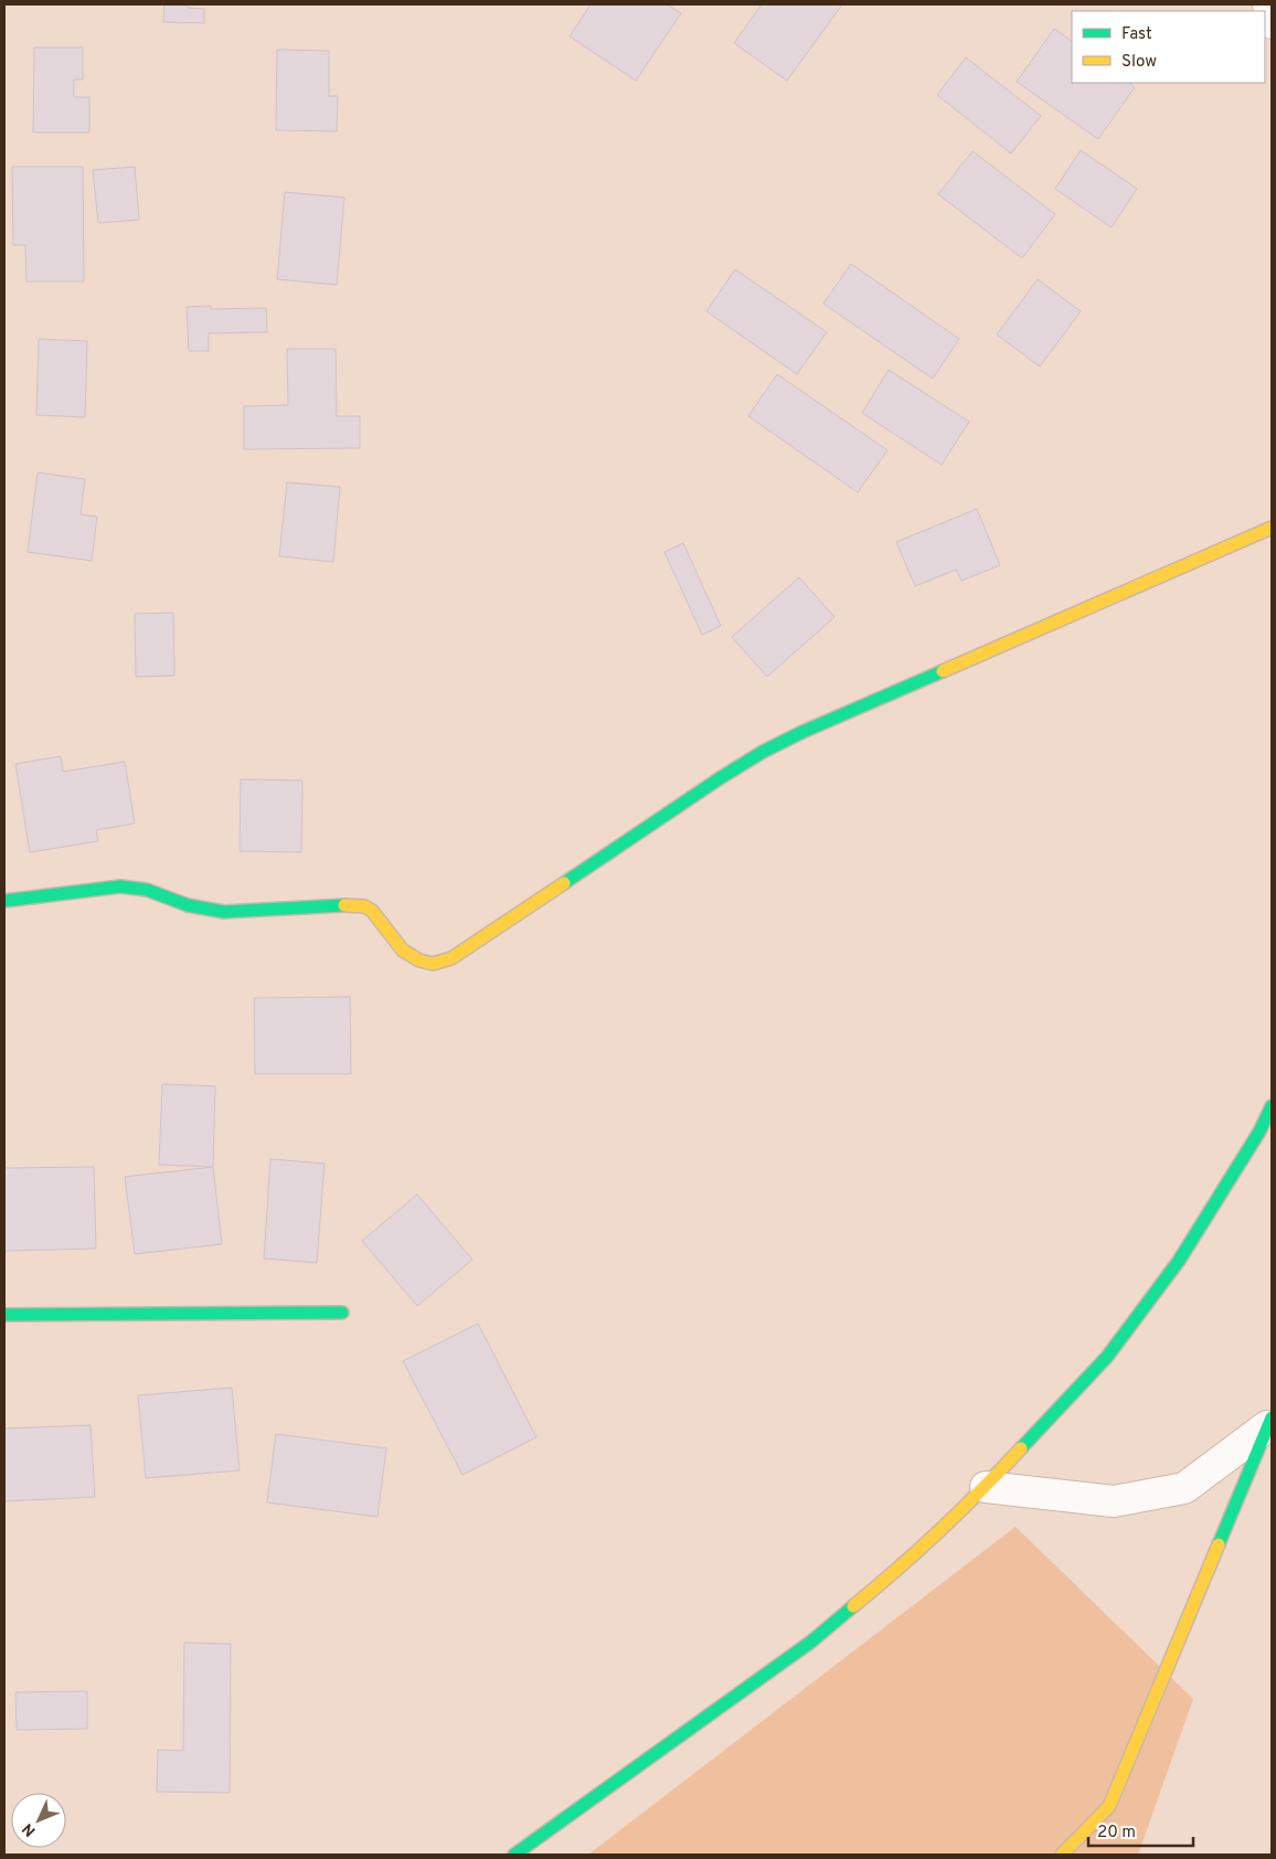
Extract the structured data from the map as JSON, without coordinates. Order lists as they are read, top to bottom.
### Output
{
  "legend": ["Fast", "Slow"],
  "scale_bar": "20 m",
  "north": "bottom left"
}
